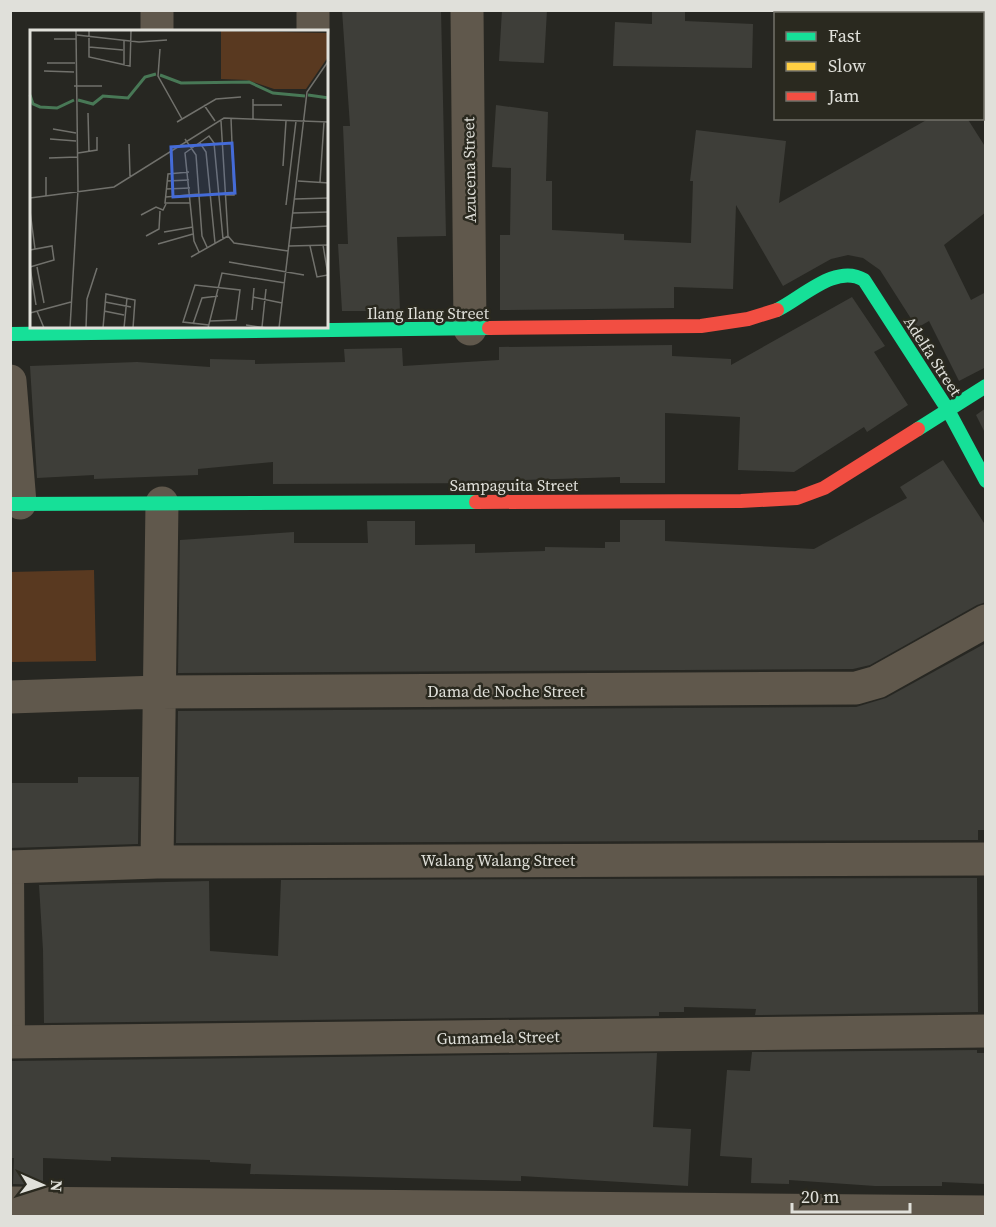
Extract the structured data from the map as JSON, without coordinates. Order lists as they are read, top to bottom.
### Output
{
  "streets": {
    "street": [
      "Azucena Street",
      "Ilang Ilang Street",
      "Adelfa Street",
      "Sampaguita Street",
      "Dama de Noche Street",
      "Walang Walang Street",
      "Gumamela Street"
    ]
  },
  "crossings": [
    ["Azucena Street", "Ilang Ilang Street"],
    ["Ilang Ilang Street", "Adelfa Street"],
    ["Adelfa Street", "Sampaguita Street"]
  ],
  "legend": ["Fast", "Slow", "Jam"],
  "scale_bar": "20 m",
  "north": "right"
}
